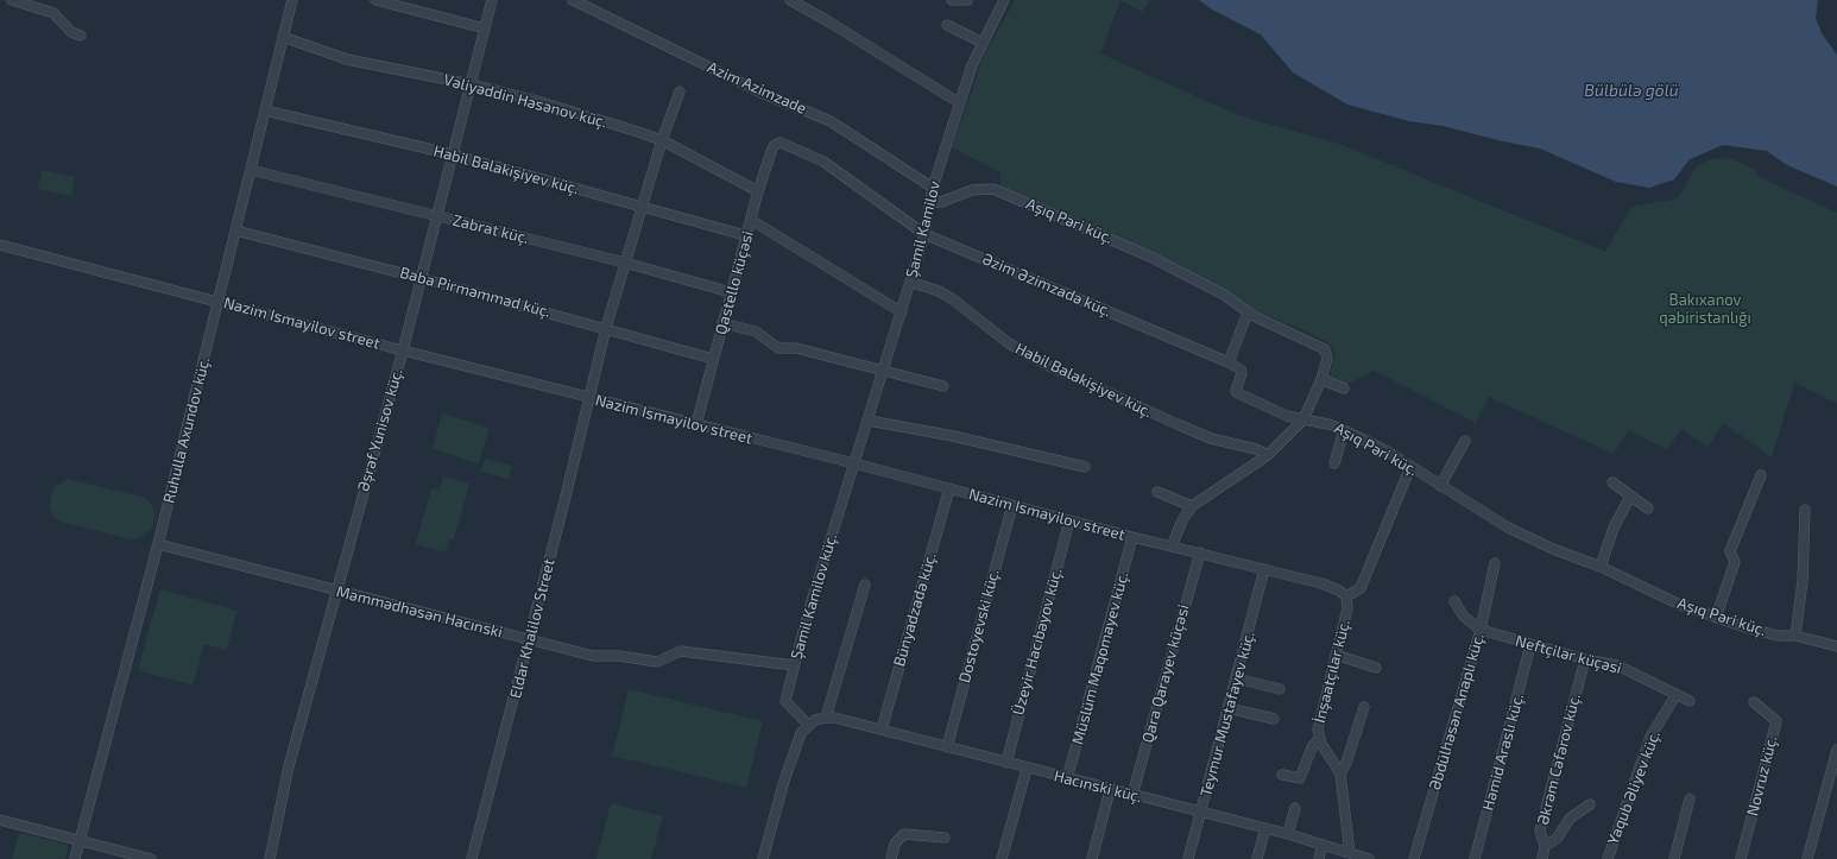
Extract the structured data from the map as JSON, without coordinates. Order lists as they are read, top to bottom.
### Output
{
  "streets": {
    "street": [
      "Azim Azimzade",
      "Vəliyəddin Həsənov küç.",
      "Habil Balakişiyev küç.",
      "Aşıq Pəri küç.",
      "Zabrat küç.",
      "Şamil Kamilov",
      "Qastello küçəsi",
      "Əzim Əzimzadə küç.",
      "Baba Pirməmməd küç.",
      "Nazim Ismayilov street",
      "Ruhulla Axundov küç.",
      "Əşrəf Yunisov küç.",
      "Şamil Kamilov küç.",
      "Bünyadzadə küç.",
      "Məmmədhəsən Hacınski",
      "Dostoyevski küç.",
      "Eldar Khalilov Street",
      "Üzeyir Hacıbəyov küç.",
      "Neftçilər küçəsi",
      "Müslüm Maqomayev küç.",
      "İnşaatçılar küç.",
      "Qara Qarayev küçəsi",
      "Əbdülhəsən Anaplı küç.",
      "Teymur Mustafayev küç.",
      "Həmid Araslı küç.",
      "Əkrəm Cəfərov küç.",
      "Novruz küç.",
      "Hacınski küç.",
      "Yaqub Əliyev küç."
    ]
  },
  "crossings": [
    ["Azim Azimzade", "Şamil Kamilov"],
    ["Vəliyəddin Həsənov küç.", "Qastello küçəsi"],
    ["Vəliyəddin Həsənov küç.", "Ruhulla Axundov küç."],
    ["Vəliyəddin Həsənov küç.", "Əşrəf Yunisov küç."],
    ["Vəliyəddin Həsənov küç.", "Eldar Khalilov Street"],
    ["Habil Balakişiyev küç.", "Şamil Kamilov"],
    ["Habil Balakişiyev küç.", "Qastello küçəsi"],
    ["Habil Balakişiyev küç.", "Ruhulla Axundov küç."],
    ["Habil Balakişiyev küç.", "Əşrəf Yunisov küç."],
    ["Habil Balakişiyev küç.", "Eldar Khalilov Street"],
    ["Aşıq Pəri küç.", "Şamil Kamilov"],
    ["Zabrat küç.", "Qastello küçəsi"],
    ["Zabrat küç.", "Ruhulla Axundov küç."],
    ["Zabrat küç.", "Əşrəf Yunisov küç."],
    ["Zabrat küç.", "Eldar Khalilov Street"],
    ["Şamil Kamilov", "Əzim Əzimzadə küç."],
    ["Şamil Kamilov", "Nazim Ismayilov street"],
    ["Şamil Kamilov", "Şamil Kamilov küç."],
    ["Qastello küçəsi", "Əzim Əzimzadə küç."],
    ["Qastello küçəsi", "Baba Pirməmməd küç."],
    ["Qastello küçəsi", "Nazim Ismayilov street"],
    ["Baba Pirməmməd küç.", "Ruhulla Axundov küç."],
    ["Baba Pirməmməd küç.", "Əşrəf Yunisov küç."],
    ["Baba Pirməmməd küç.", "Eldar Khalilov Street"],
    ["Nazim Ismayilov street", "Ruhulla Axundov küç."],
    ["Nazim Ismayilov street", "Əşrəf Yunisov küç."],
    ["Nazim Ismayilov street", "Şamil Kamilov küç."],
    ["Nazim Ismayilov street", "Bünyadzadə küç."],
    ["Nazim Ismayilov street", "Dostoyevski küç."],
    ["Nazim Ismayilov street", "Eldar Khalilov Street"],
    ["Nazim Ismayilov street", "Üzeyir Hacıbəyov küç."],
    ["Nazim Ismayilov street", "Müslüm Maqomayev küç."],
    ["Nazim Ismayilov street", "İnşaatçılar küç."],
    ["Nazim Ismayilov street", "Qara Qarayev küçəsi"],
    ["Nazim Ismayilov street", "Teymur Mustafayev küç."],
    ["Ruhulla Axundov küç.", "Məmmədhəsən Hacınski"],
    ["Əşrəf Yunisov küç.", "Məmmədhəsən Hacınski"],
    ["Şamil Kamilov küç.", "Məmmədhəsən Hacınski"],
    ["Bünyadzadə küç.", "Hacınski küç."],
    ["Məmmədhəsən Hacınski", "Eldar Khalilov Street"],
    ["Dostoyevski küç.", "Hacınski küç."],
    ["Üzeyir Hacıbəyov küç.", "Hacınski küç."],
    ["Neftçilər küçəsi", "Əbdülhəsən Anaplı küç."],
    ["Neftçilər küçəsi", "Həmid Araslı küç."],
    ["Neftçilər küçəsi", "Əkrəm Cəfərov küç."],
    ["Neftçilər küçəsi", "Yaqub Əliyev küç."],
    ["Müslüm Maqomayev küç.", "Hacınski küç."],
    ["İnşaatçılar küç.", "Hacınski küç."],
    ["Qara Qarayev küçəsi", "Hacınski küç."],
    ["Teymur Mustafayev küç.", "Hacınski küç."]
  ],
  "water": ["Bülbülə gölü"],
  "parks": ["Bakıxanov qəbiristanlığı"]
}
